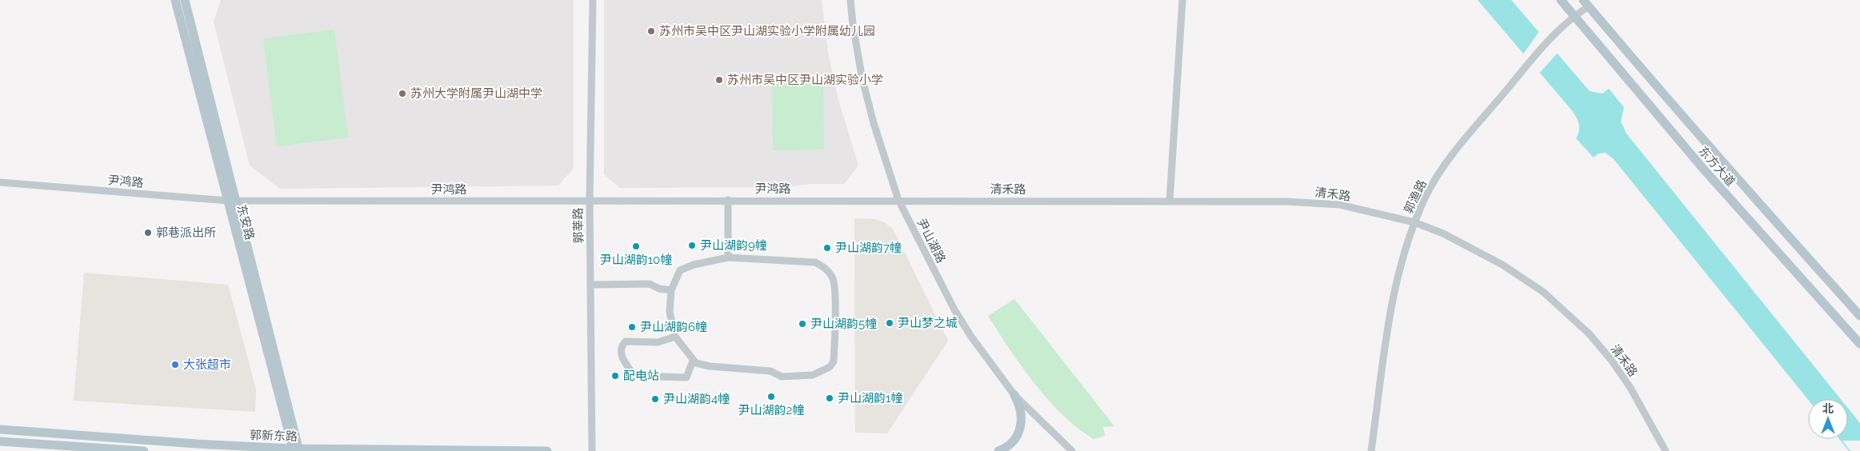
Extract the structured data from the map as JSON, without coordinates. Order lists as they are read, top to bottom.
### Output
{
  "streets": {
    "main road": ["东方大道", "东安路", "郭新东路"],
    "street": [
      "尹鸿路",
      "清禾路",
      "郭渔路",
      "郭莘路",
      "尹山湖路"
    ]
  },
  "crossings": [
    ["东方大道", "郭渔路"],
    ["尹鸿路", "清禾路"],
    ["尹鸿路", "东安路"],
    ["尹鸿路", "郭莘路"],
    ["尹鸿路", "尹山湖路"],
    ["清禾路", "郭渔路"],
    ["清禾路", "尹山湖路"],
    ["东安路", "郭新东路"]
  ],
  "places": [
    "苏州市吴中区尹山湖实验小学附属幼儿园",
    "苏州市吴中区尹山湖实验小学",
    "苏州大学附属尹山湖中学",
    "郭巷派出所",
    "尹山湖韵9幢",
    "尹山湖韵10幢",
    "尹山湖韵7幢",
    "尹山梦之城",
    "尹山湖韵5幢",
    "尹山湖韵6幢",
    "大张超市",
    "配电站",
    "尹山湖韵2幢",
    "尹山湖韵1幢",
    "尹山湖韵4幢"
  ],
  "north": "top"
}
